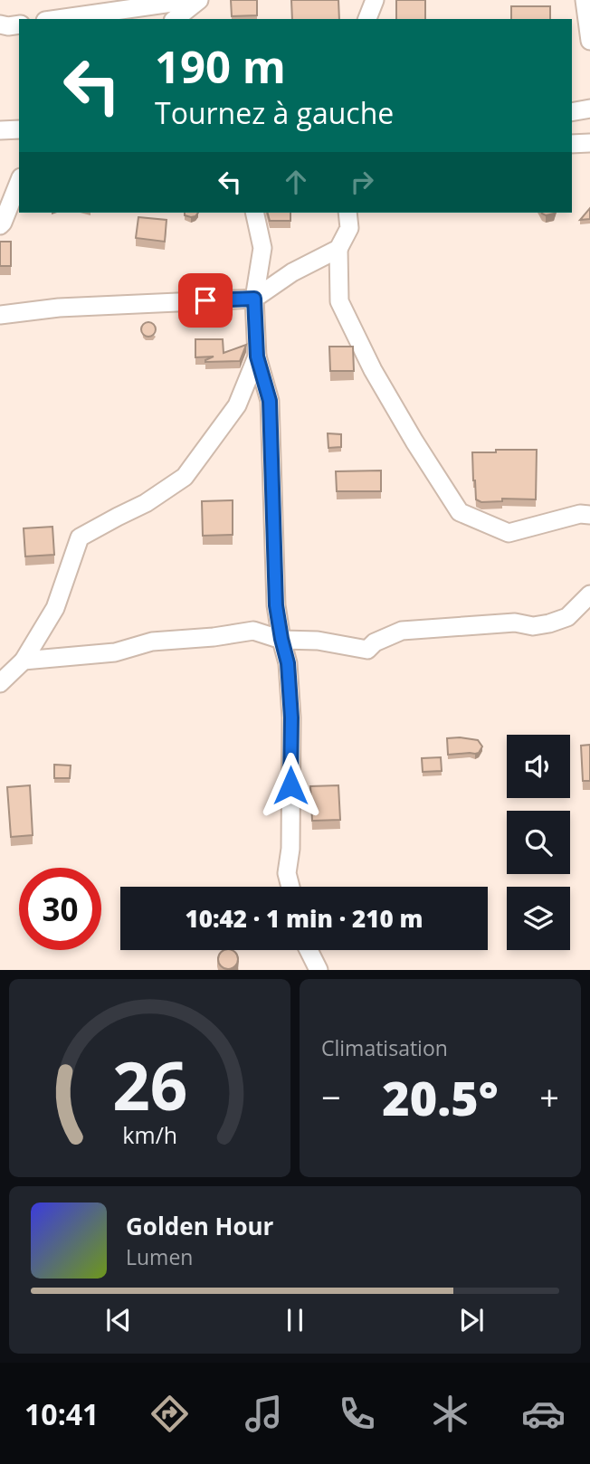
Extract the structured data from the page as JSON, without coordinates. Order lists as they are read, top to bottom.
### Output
{
  "page": {
    "turn": ["190 m", "Tournez à gauche"],
    "limit": "30",
    "trip": "10:42 · 1 min · 210 m",
    "tile": "Climatisation",
    "heat": ["−", "20.5°", "+"],
    "song": ["Golden Hour", "Lumen"],
    "tabs": "10:41",
    "gauge": ["26", "km/h"]
  }
}
